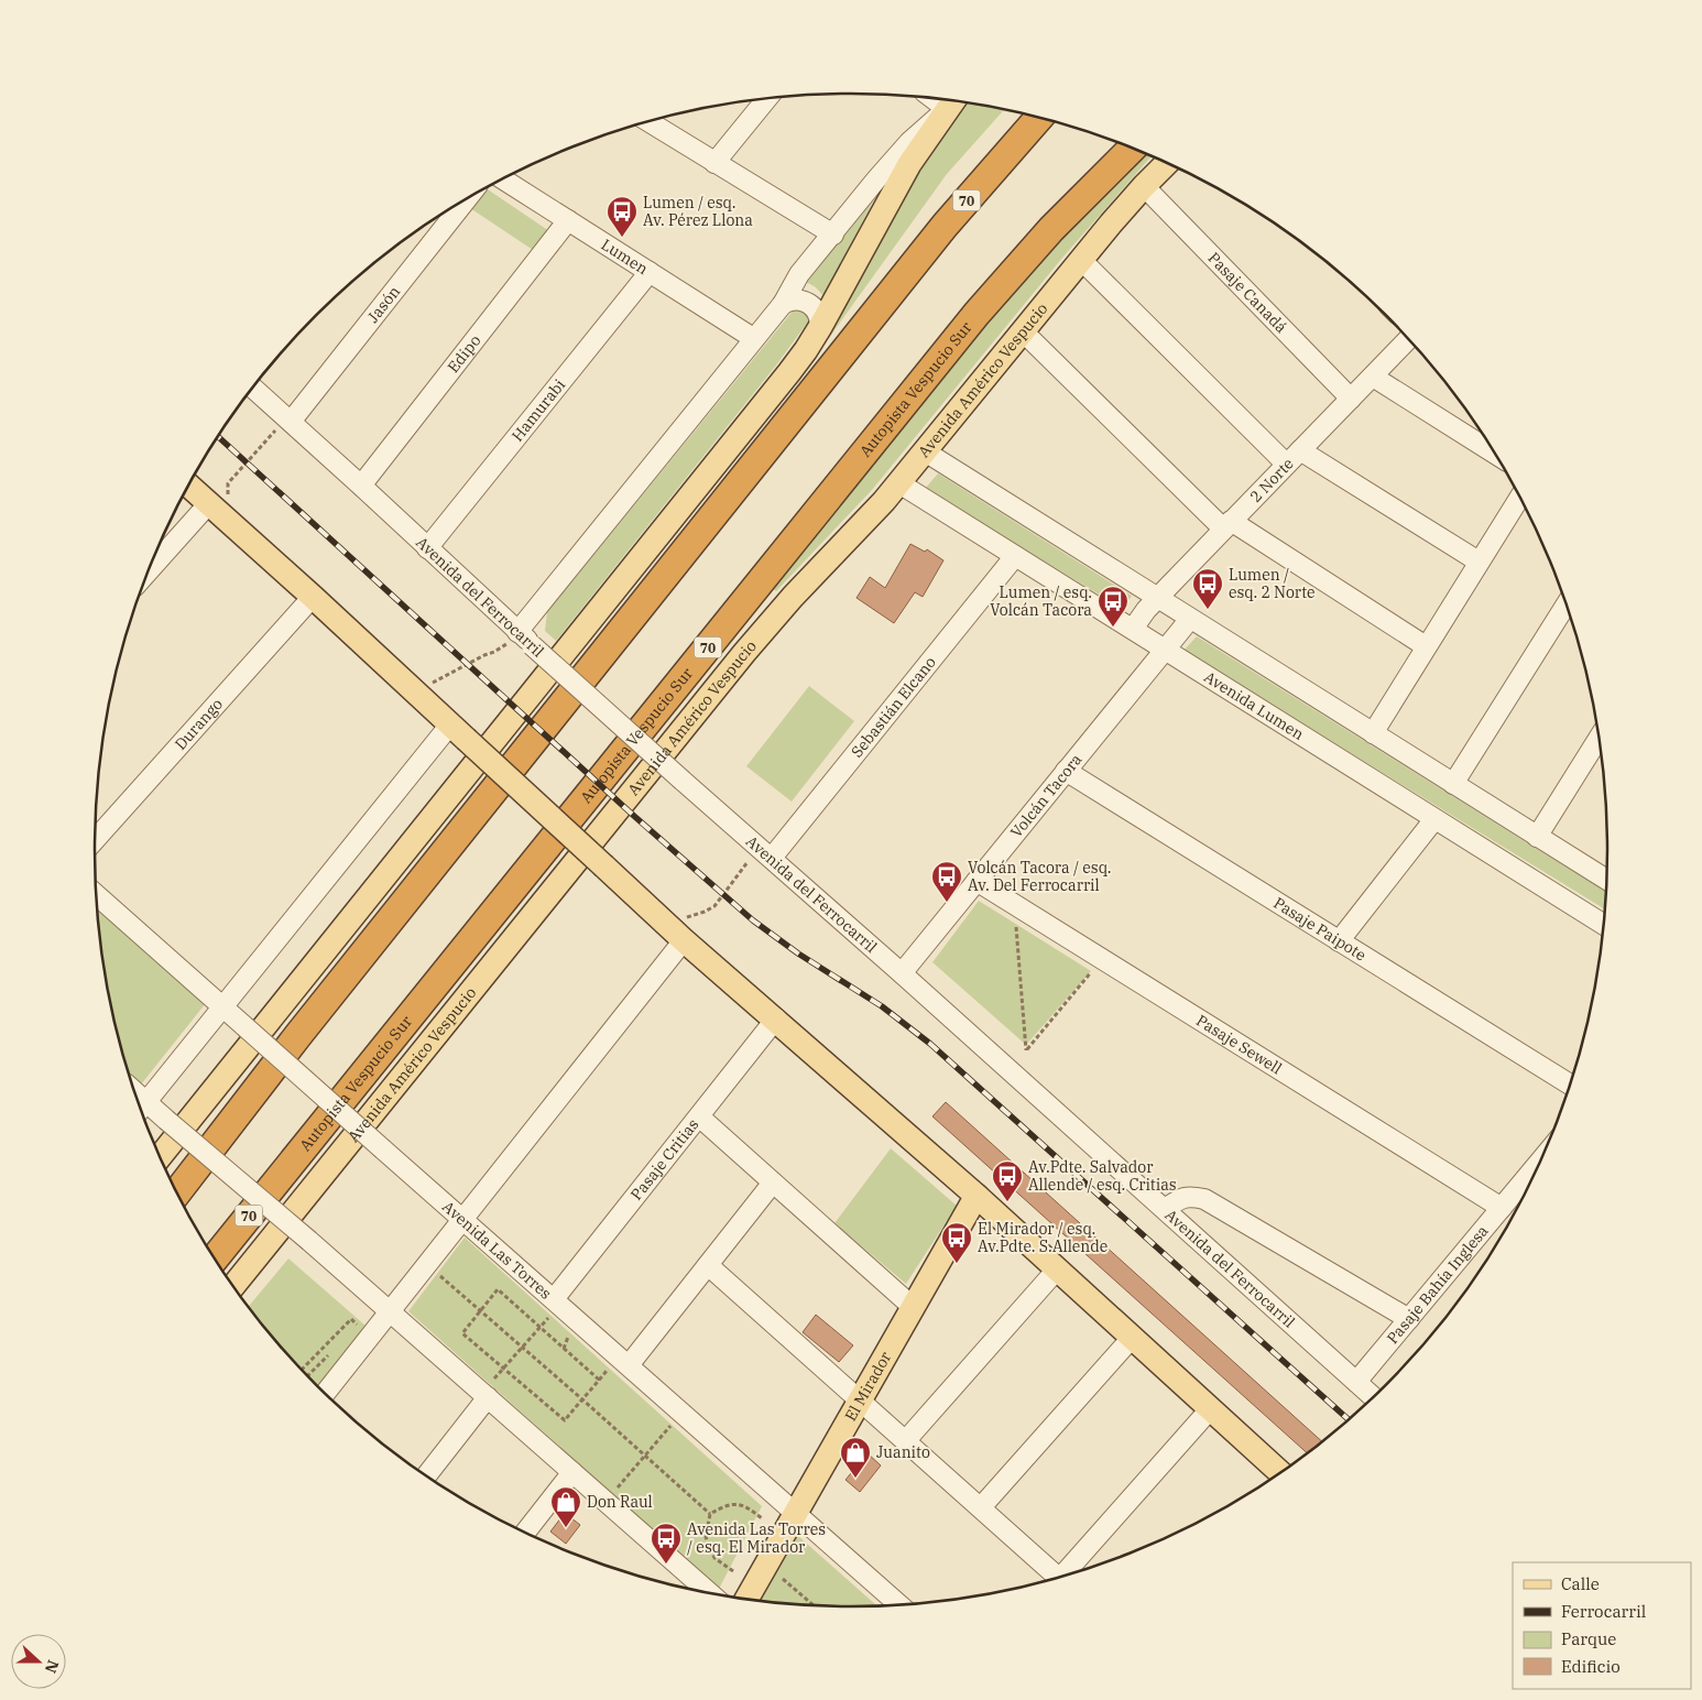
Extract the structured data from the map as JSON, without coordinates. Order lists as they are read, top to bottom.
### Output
{
  "streets": {
    "highway": ["70", "Autopista Vespucio Sur"],
    "main road": ["Avenida Américo Vespucio", "El Mirador"],
    "street": [
      "Lumen",
      "Pasaje Canadá",
      "Jasón",
      "Edipo",
      "Hamurabi",
      "2 Norte",
      "Avenida del Ferrocarril",
      "Avenida Lumen",
      "Sebastián Elcano",
      "Durango",
      "Volcán Tacora",
      "Pasaje Paipote",
      "Pasaje Sewell",
      "Pasaje Critias",
      "Avenida Las Torres",
      "Pasaje Bahía Inglesa"
    ]
  },
  "crossings": [
    ["Lumen", "Edipo"],
    ["Lumen", "Hamurabi"],
    ["Pasaje Canadá", "Avenida Américo Vespucio"],
    ["Pasaje Canadá", "2 Norte"],
    ["Jasón", "Avenida del Ferrocarril"],
    ["Edipo", "Avenida del Ferrocarril"],
    ["Avenida Américo Vespucio", "Avenida Lumen"],
    ["Hamurabi", "Avenida del Ferrocarril"],
    ["2 Norte", "Avenida Lumen"],
    ["Avenida del Ferrocarril", "Sebastián Elcano"],
    ["Avenida del Ferrocarril", "Volcán Tacora"],
    ["Avenida del Ferrocarril", "Pasaje Bahía Inglesa"],
    ["Avenida Lumen", "Sebastián Elcano"],
    ["Avenida Lumen", "Volcán Tacora"],
    ["Volcán Tacora", "Pasaje Paipote"],
    ["Volcán Tacora", "Pasaje Sewell"],
    ["Pasaje Sewell", "Pasaje Bahía Inglesa"],
    ["Pasaje Critias", "Avenida Las Torres"],
    ["Avenida Las Torres", "El Mirador"]
  ],
  "places": {
    "bus stop": [
      "Lumen / esq. Av. Pérez Llona",
      "Lumen / esq. 2 Norte",
      "Lumen / esq. Volcán Tacora",
      "Volcán Tacora / esq. Av. Del Ferrocarril",
      "Av.Pdte. Salvador Allende / esq. Critias",
      "El Mirador / esq. Av.Pdte. S.Allende",
      "Avenida Las Torres / esq. El Mirador"
    ],
    "shop": ["Juanito", "Don Raul"]
  },
  "legend": [
    "Calle",
    "Ferrocarril",
    "Parque",
    "Edificio"
  ],
  "north": "right"
}
